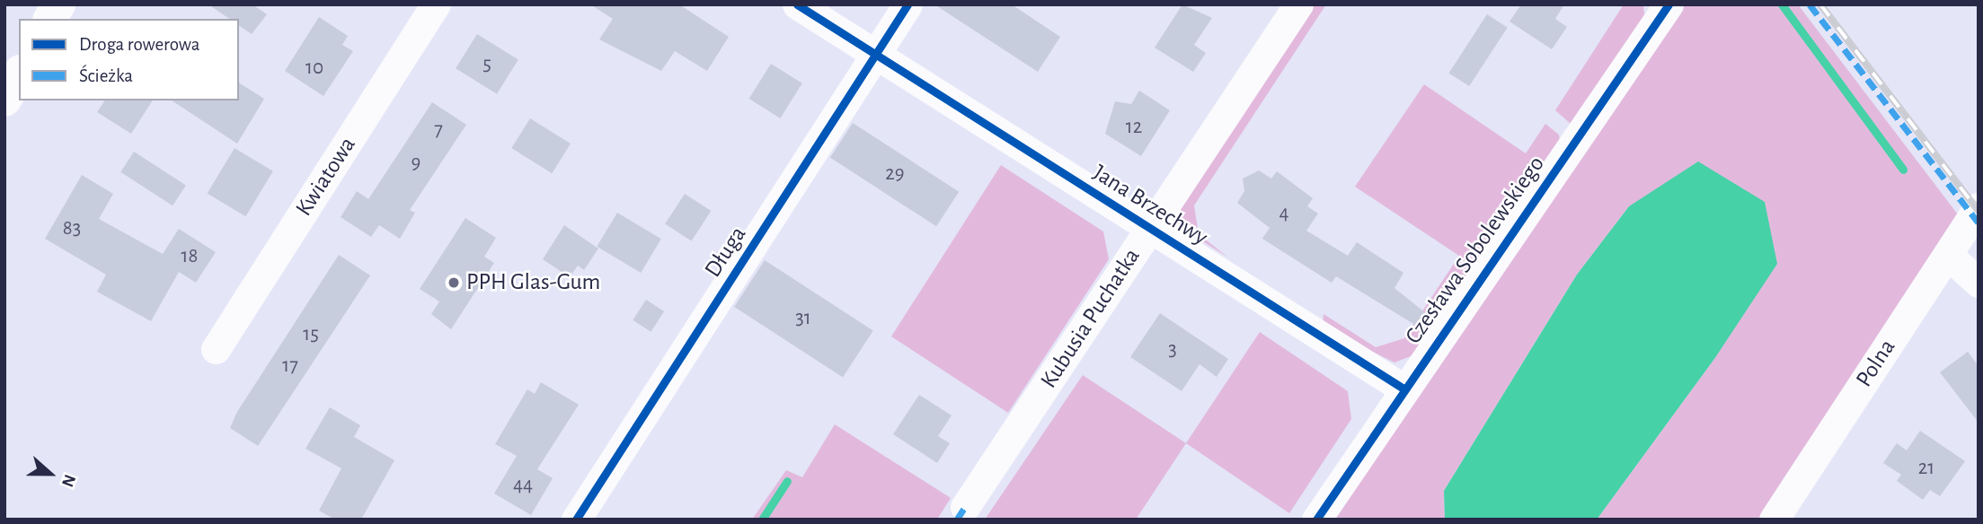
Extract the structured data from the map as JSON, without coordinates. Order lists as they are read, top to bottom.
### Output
{
  "streets": {
    "street": [
      "Kwiatowa",
      "Jana Brzechwy",
      "Czesława Sobolewskiego",
      "Długa",
      "Kubusia Puchatka",
      "Polna"
    ]
  },
  "crossings": [
    ["Jana Brzechwy", "Czesława Sobolewskiego"],
    ["Jana Brzechwy", "Długa"],
    ["Jana Brzechwy", "Kubusia Puchatka"]
  ],
  "places": ["PPH Glas-Gum"],
  "house_numbers": [
    "5",
    "10",
    "12",
    "7",
    "9",
    "29",
    "4",
    "83",
    "18",
    "31",
    "15",
    "3",
    "17",
    "21",
    "44"
  ],
  "legend": ["Droga rowerowa", "Ścieżka"],
  "north": "right"
}
